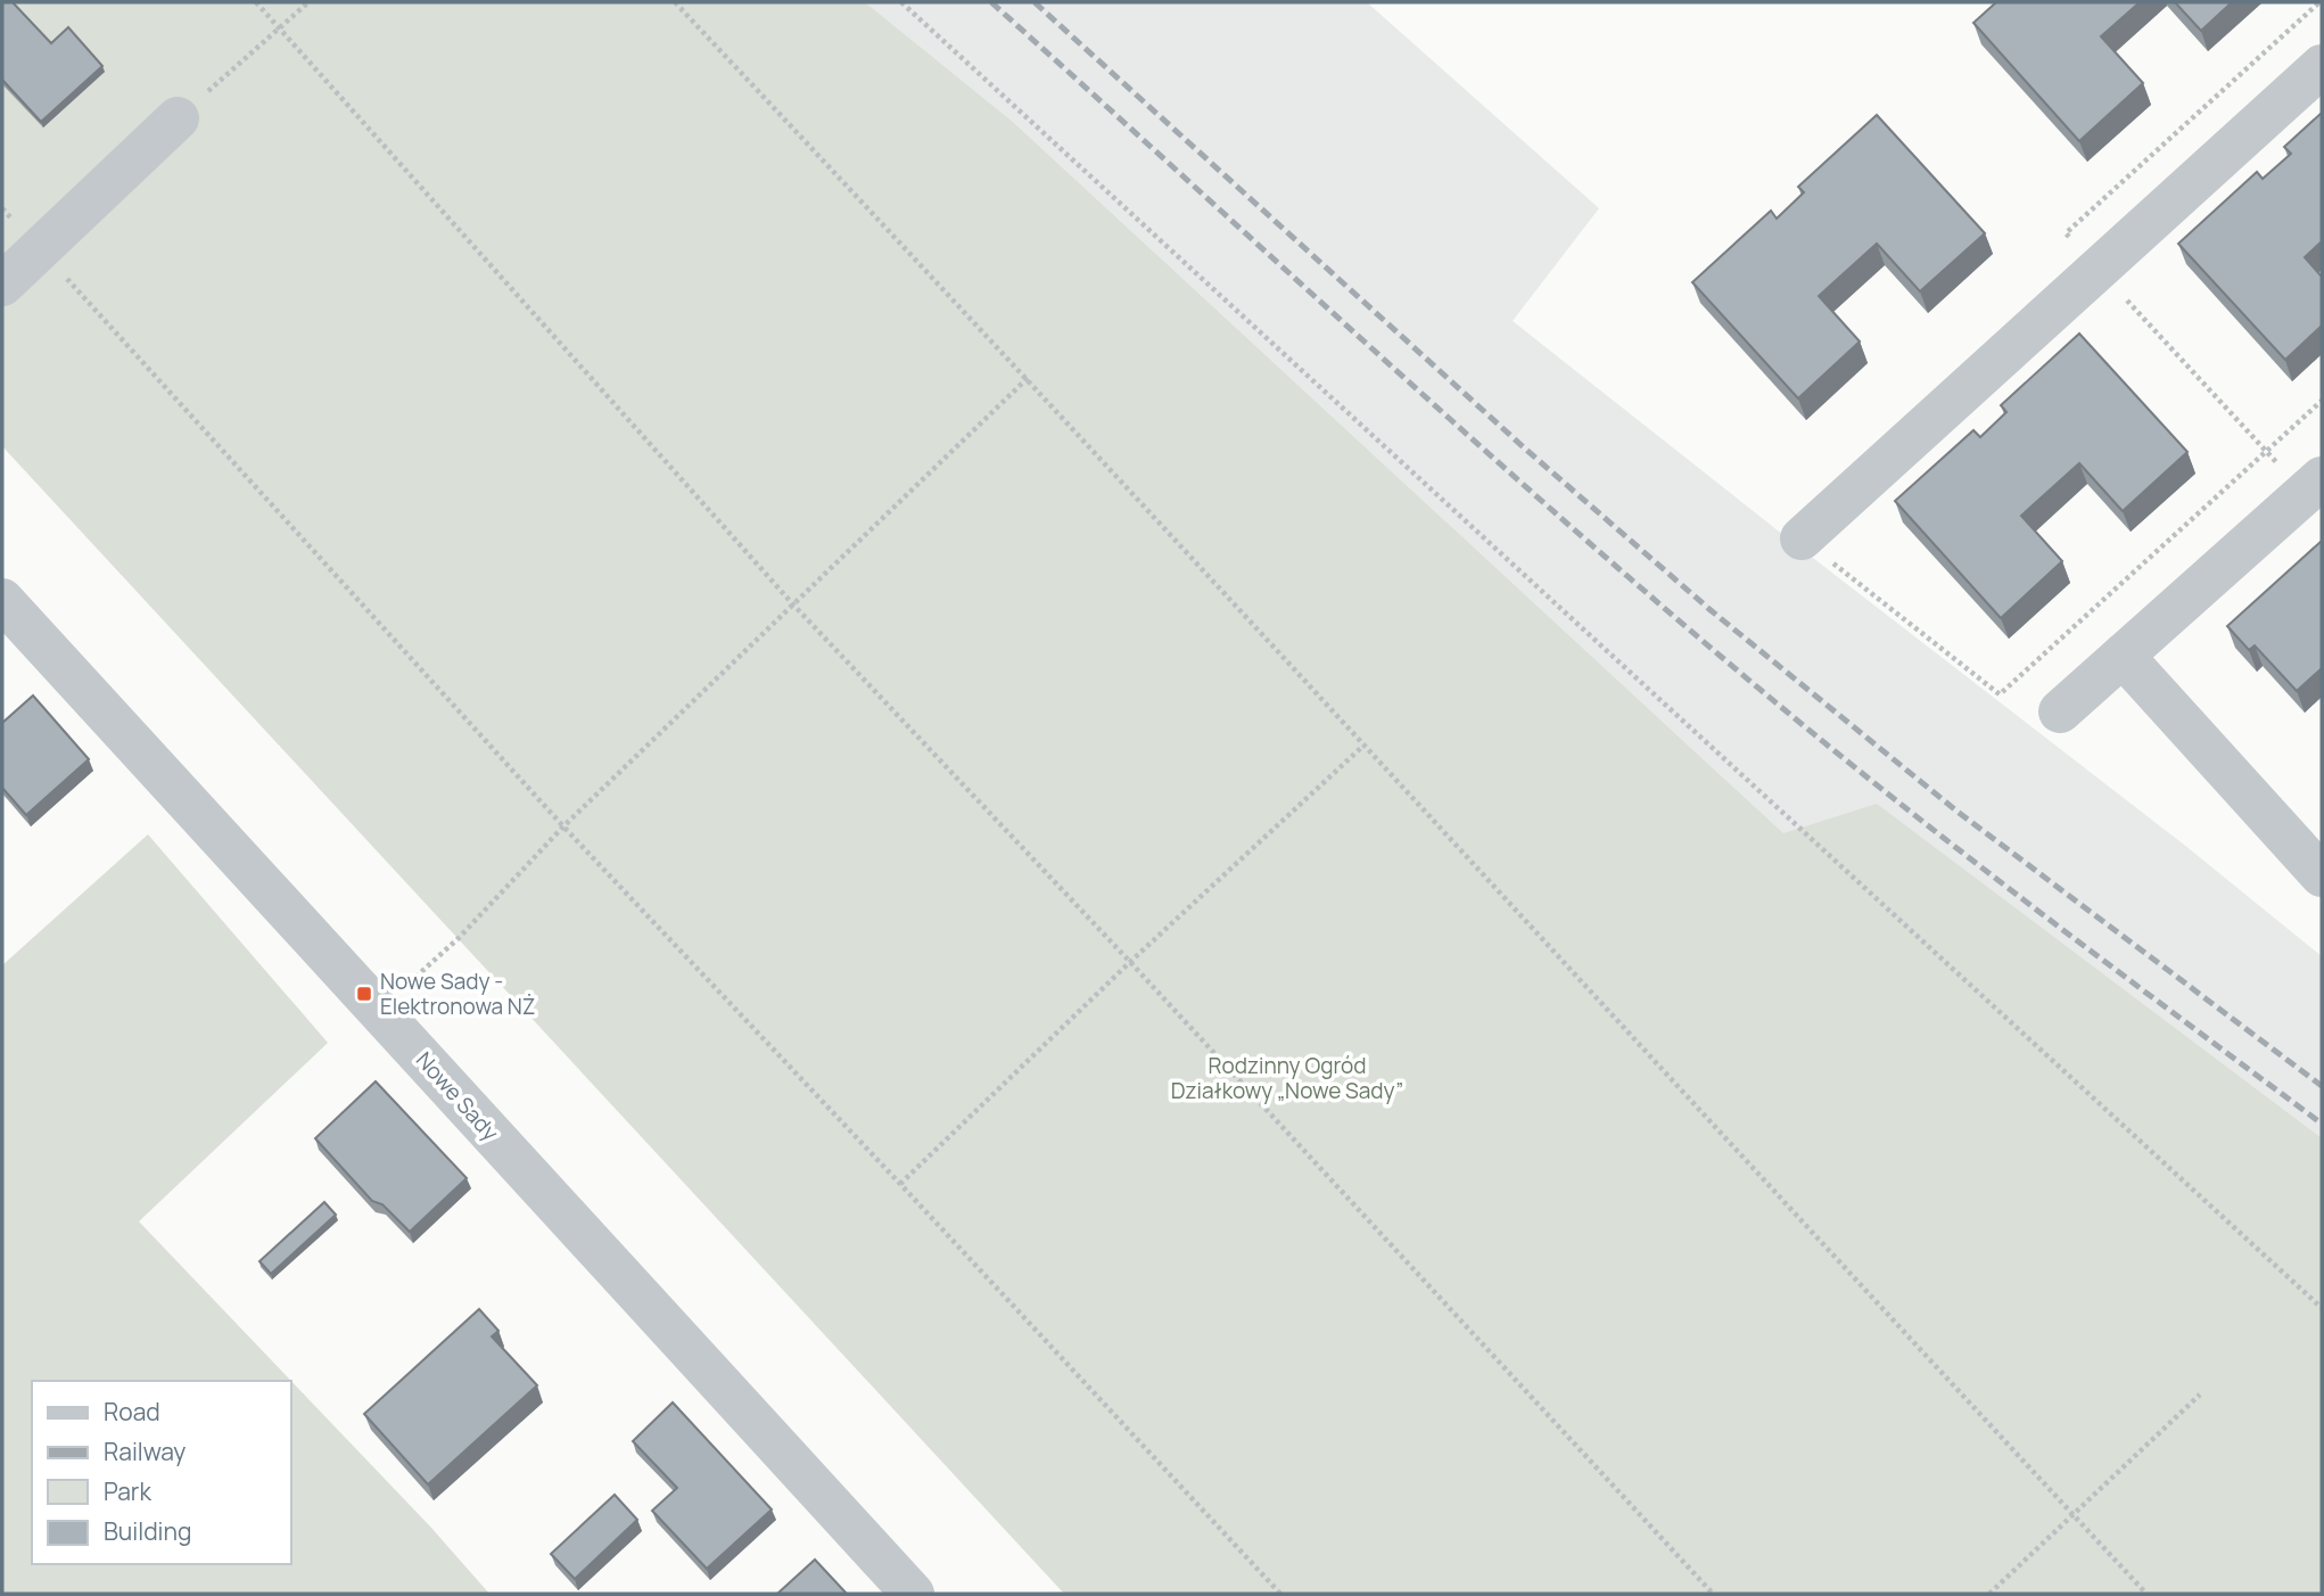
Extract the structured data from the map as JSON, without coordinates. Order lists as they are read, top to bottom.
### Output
{
  "streets": {
    "street": ["Nowe Sady"]
  },
  "parks": ["Rodzinny Ogród Działkowy „Nowe Sady”"],
  "places": {
    "transit": ["Nowe Sady - Elektronowa NŻ"]
  },
  "legend": [
    "Road",
    "Railway",
    "Park",
    "Building"
  ]
}
